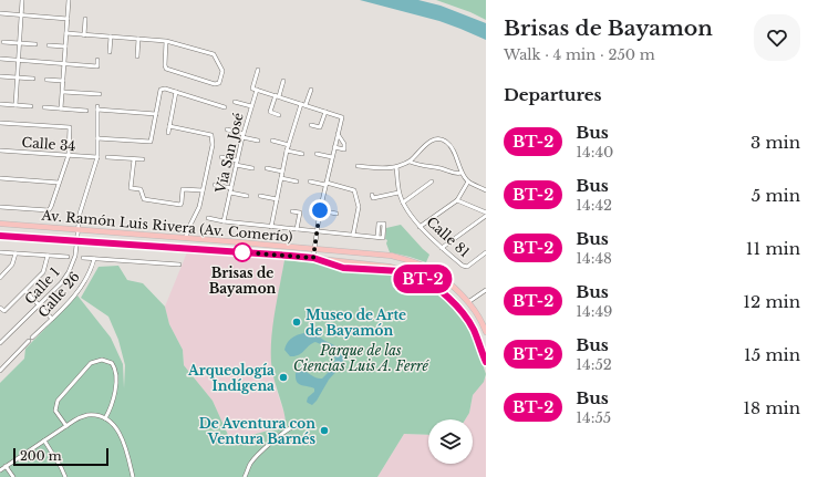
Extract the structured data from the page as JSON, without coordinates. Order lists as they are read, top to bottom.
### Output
{
  "streets": {
    "main road": ["Av. Ramón Luis Rivera (Av. Comerío)"],
    "street": [
      "Calle 34",
      "Vía San José",
      "Calle 81",
      "Calle 1",
      "Calle 26"
    ]
  },
  "crossings": [
    ["Calle 34", "Calle 1"],
    ["Av. Ramón Luis Rivera (Av. Comerío)", "Calle 1"]
  ],
  "parks": ["Parque de las Ciencias Luis A. Ferré"],
  "places": [
    "Brisas de Bayamon",
    "Museo de Arte de Bayamón",
    "Arqueología Indígena",
    "De Aventura con Ventura Barnés"
  ],
  "lines": ["bus line BT-2"],
  "scale_bar": "200 m",
  "page": {
    "on_map": "BT-2",
    "heading": [
      ["Brisas de Bayamon", "Walk · 4 min · 250 m"],
      "Departures"
    ],
    "list": [
      {
        "mark": "BT-2",
        "name": "Bus",
        "note": "14:40",
        "value": "3 min"
      },
      {
        "mark": "BT-2",
        "name": "Bus",
        "note": "14:42",
        "value": "5 min"
      },
      {
        "mark": "BT-2",
        "name": "Bus",
        "note": "14:48",
        "value": "11 min"
      },
      {
        "mark": "BT-2",
        "name": "Bus",
        "note": "14:49",
        "value": "12 min"
      },
      {
        "mark": "BT-2",
        "name": "Bus",
        "note": "14:52",
        "value": "15 min"
      },
      {
        "mark": "BT-2",
        "name": "Bus",
        "note": "14:55",
        "value": "18 min"
      }
    ],
    "scale": "200 m"
  }
}
